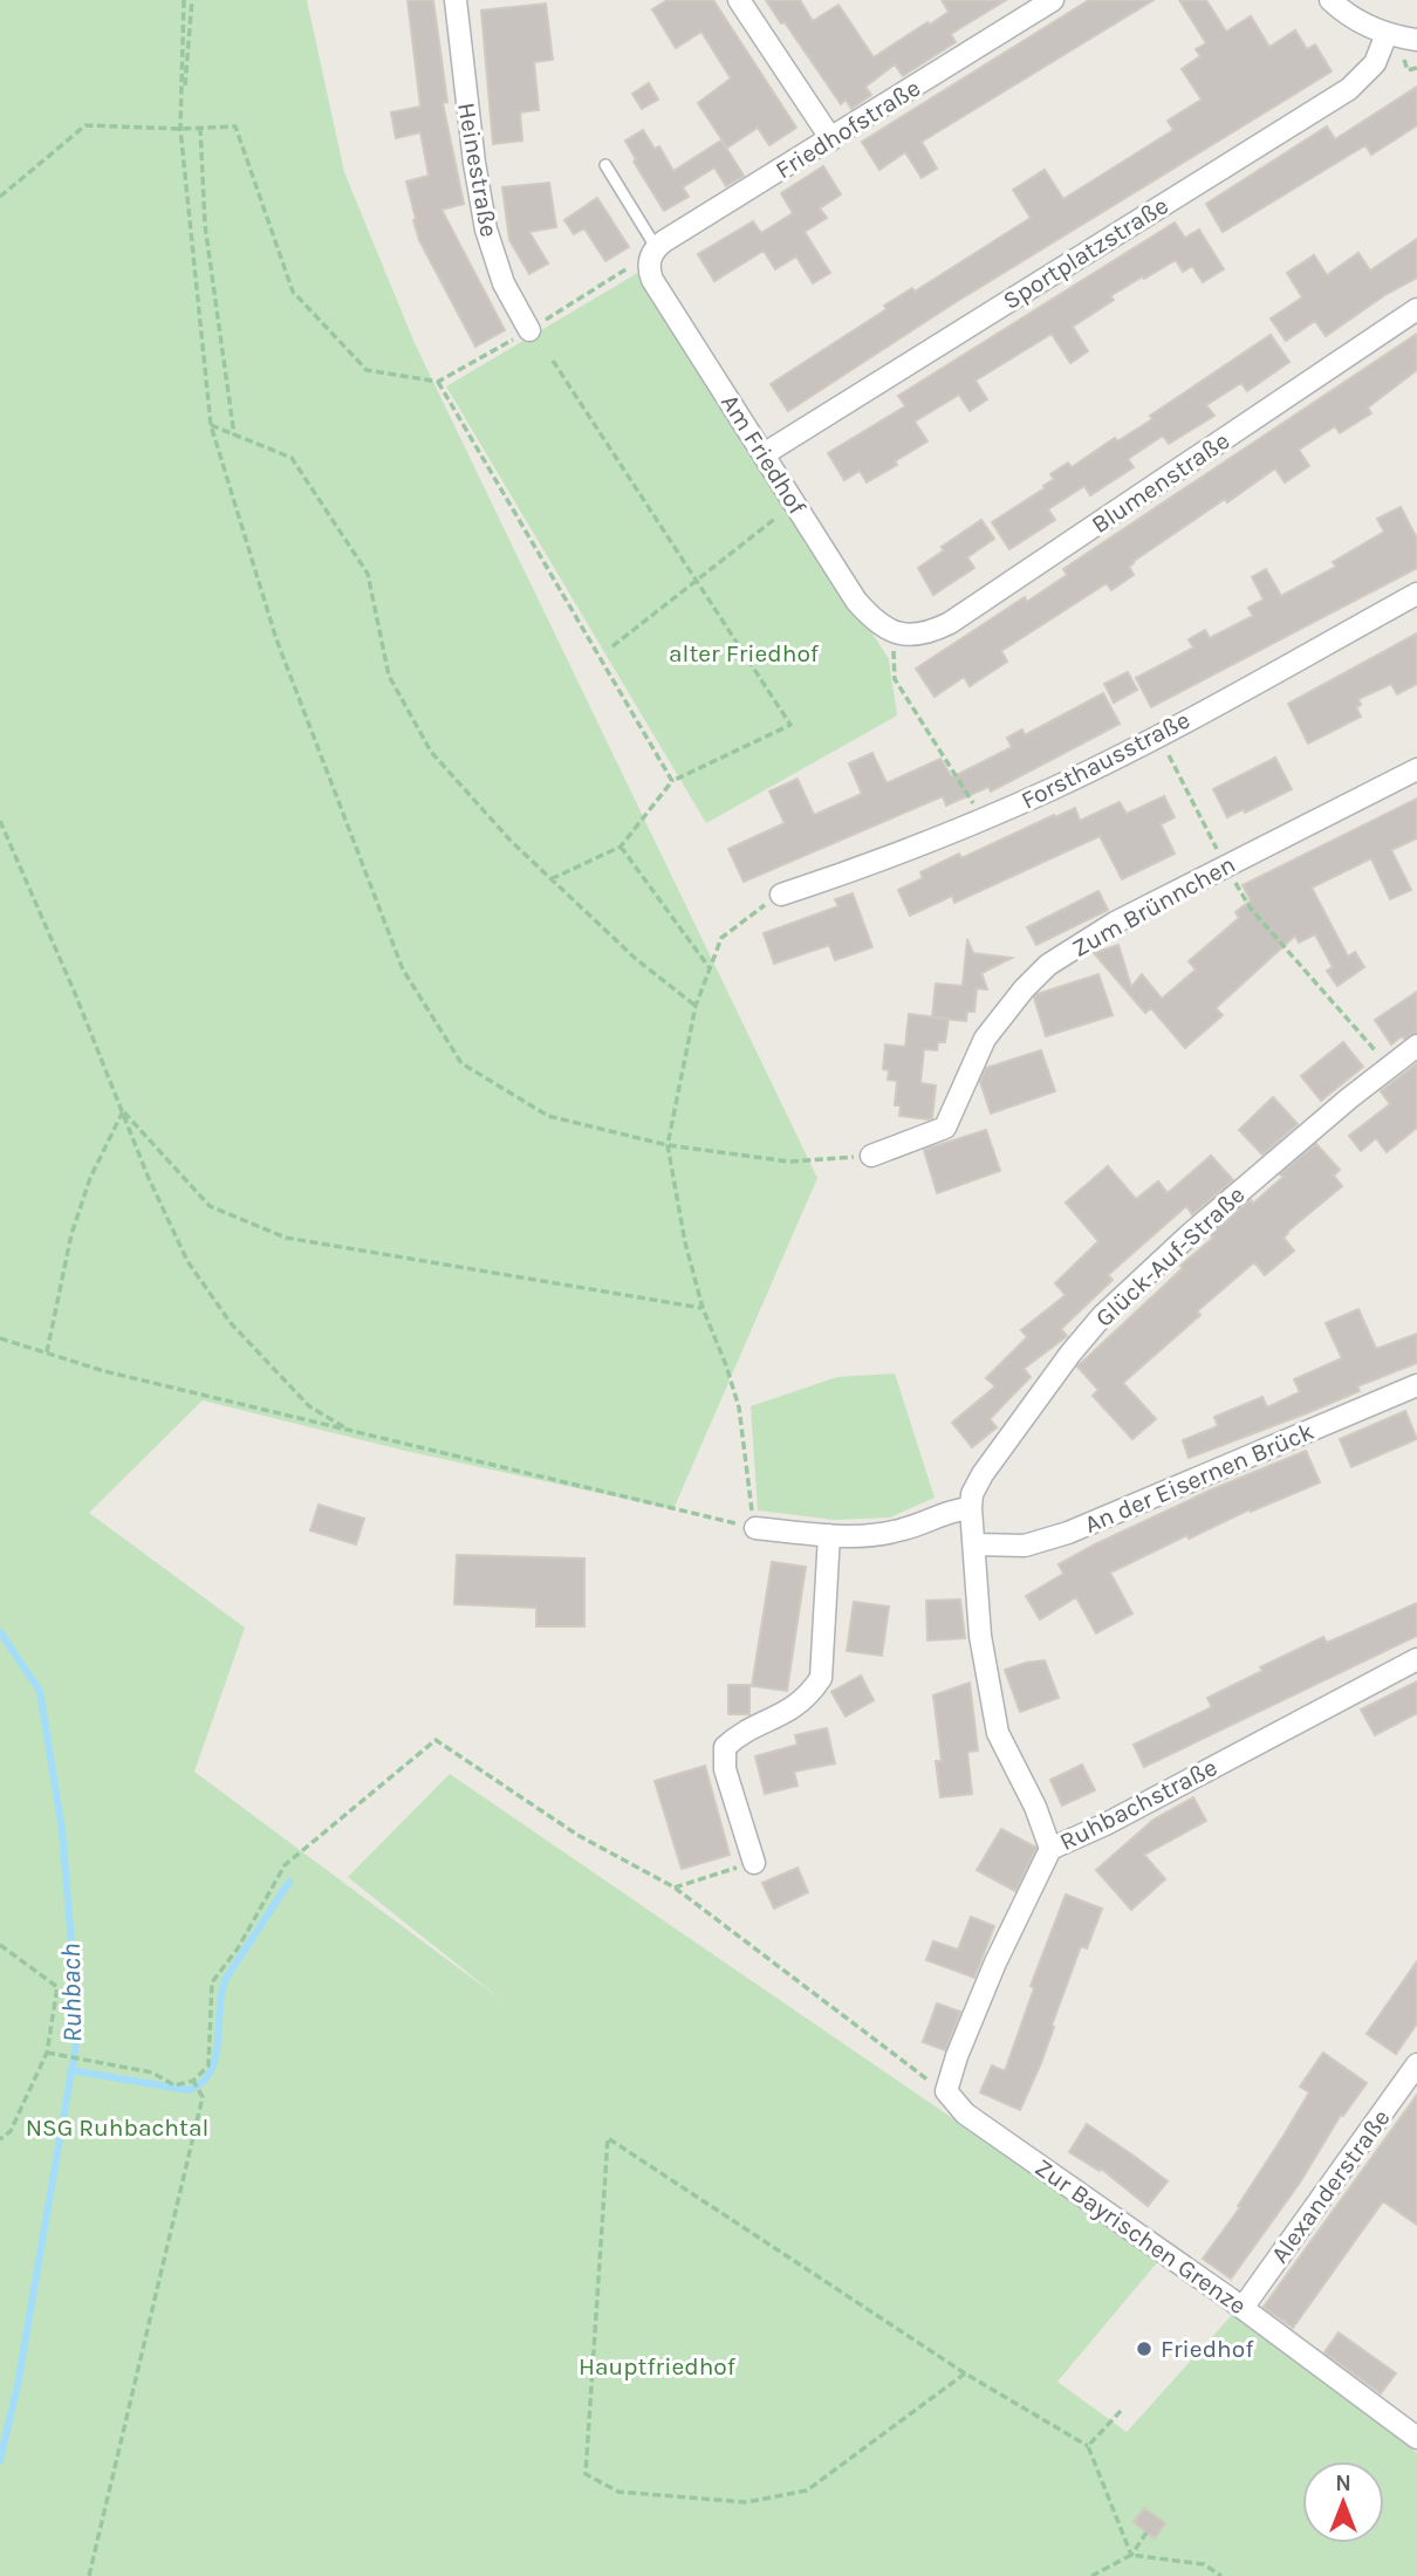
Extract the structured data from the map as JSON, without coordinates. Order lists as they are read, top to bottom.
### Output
{
  "streets": {
    "street": [
      "Friedhofstraße",
      "Heinestraße",
      "Sportplatzstraße",
      "Am Friedhof",
      "Blumenstraße",
      "Forsthausstraße",
      "Zum Brünnchen",
      "Glück-Auf-Straße",
      "An der Eisernen Brück",
      "Ruhbachstraße",
      "Alexanderstraße",
      "Zur Bayrischen Grenze"
    ]
  },
  "crossings": [
    ["Friedhofstraße", "Am Friedhof"],
    ["Sportplatzstraße", "Am Friedhof"],
    ["Am Friedhof", "Blumenstraße"],
    ["Ruhbachstraße", "Zur Bayrischen Grenze"],
    ["Alexanderstraße", "Zur Bayrischen Grenze"]
  ],
  "water": ["Ruhbach"],
  "parks": ["alter Friedhof", "NSG Ruhbachtal", "Hauptfriedhof"],
  "places": ["Friedhof"],
  "north": "top"
}
